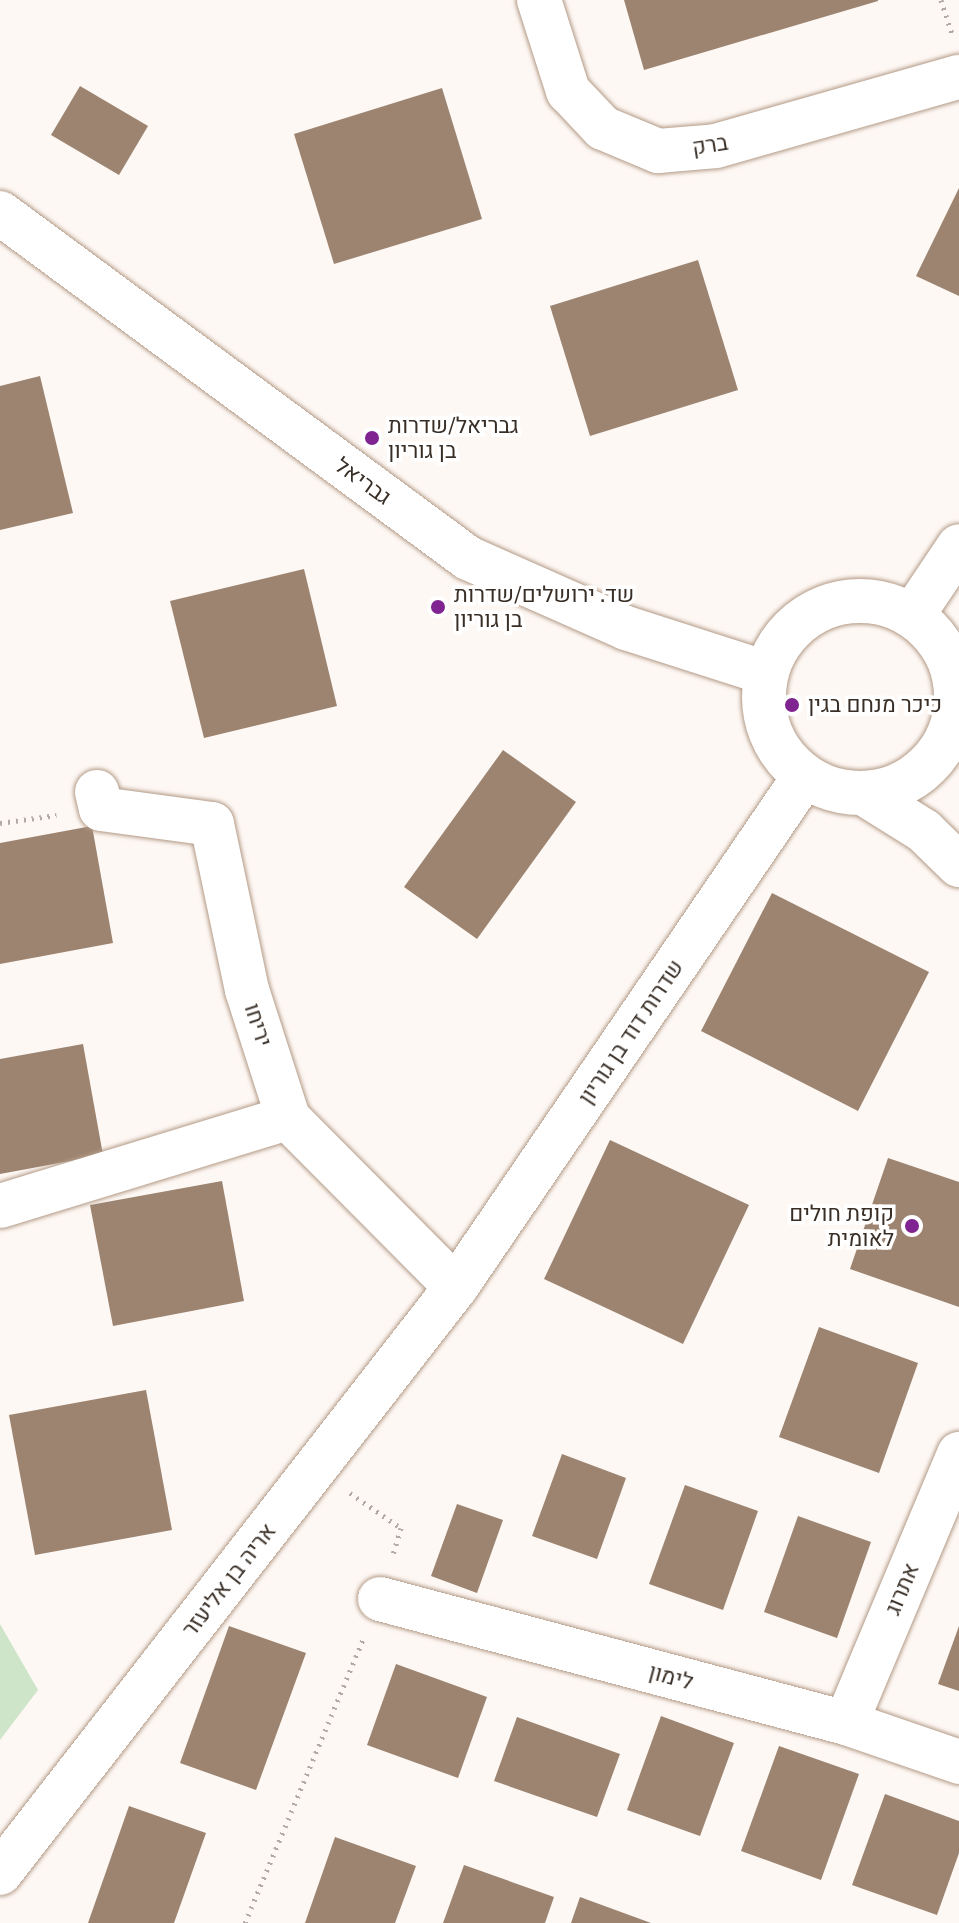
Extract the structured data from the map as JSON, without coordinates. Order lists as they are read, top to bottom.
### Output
{
  "streets": {
    "street": [
      "ברק",
      "גבריאל",
      "יריחו",
      "שדרות דוד בן גוריון",
      "אריה בן אליעזר",
      "אתרוג",
      "לימון"
    ]
  },
  "crossings": [
    ["גבריאל", "שדרות דוד בן גוריון"],
    ["יריחו", "שדרות דוד בן גוריון"],
    ["יריחו", "אריה בן אליעזר"],
    ["שדרות דוד בן גוריון", "אריה בן אליעזר"],
    ["אתרוג", "לימון"]
  ],
  "places": [
    "גבריאל/שדרות בן גוריון",
    "שד. ירושלים/שדרות בן גוריון",
    "כיכר מנחם בגין",
    "קופת חולים לאומית"
  ]
}
